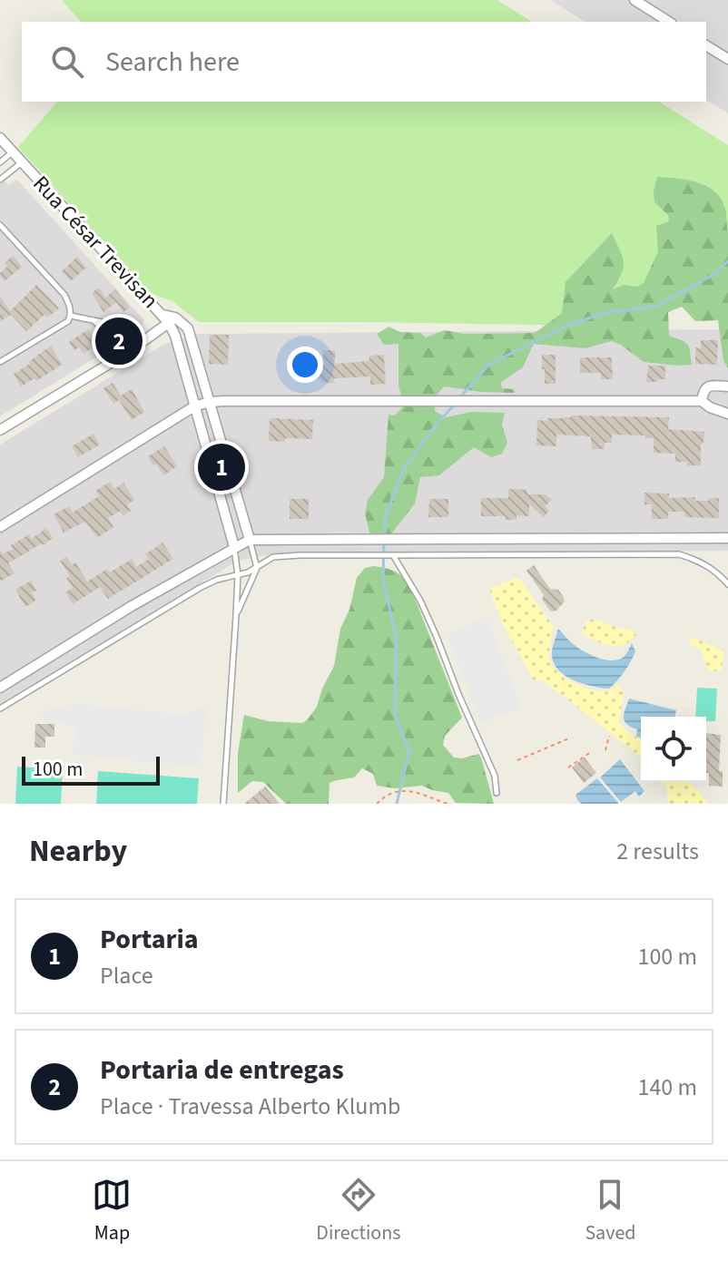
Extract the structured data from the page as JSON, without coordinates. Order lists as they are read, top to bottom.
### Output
{
  "streets": {
    "street": ["Rua César Trevisan"]
  },
  "scale_bar": "100 m",
  "page": {
    "search": "Search here",
    "pins": ["2", "1"],
    "scale": "100 m",
    "heading": ["Nearby", "2 results"],
    "list": [
      {
        "mark": "1",
        "name": "Portaria",
        "note": "Place",
        "value": "100 m"
      },
      {
        "mark": "2",
        "name": "Portaria de entregas",
        "note": "Place · Travessa Alberto Klumb",
        "value": "140 m"
      }
    ],
    "nav": ["Map", "Directions", "Saved"]
  }
}
